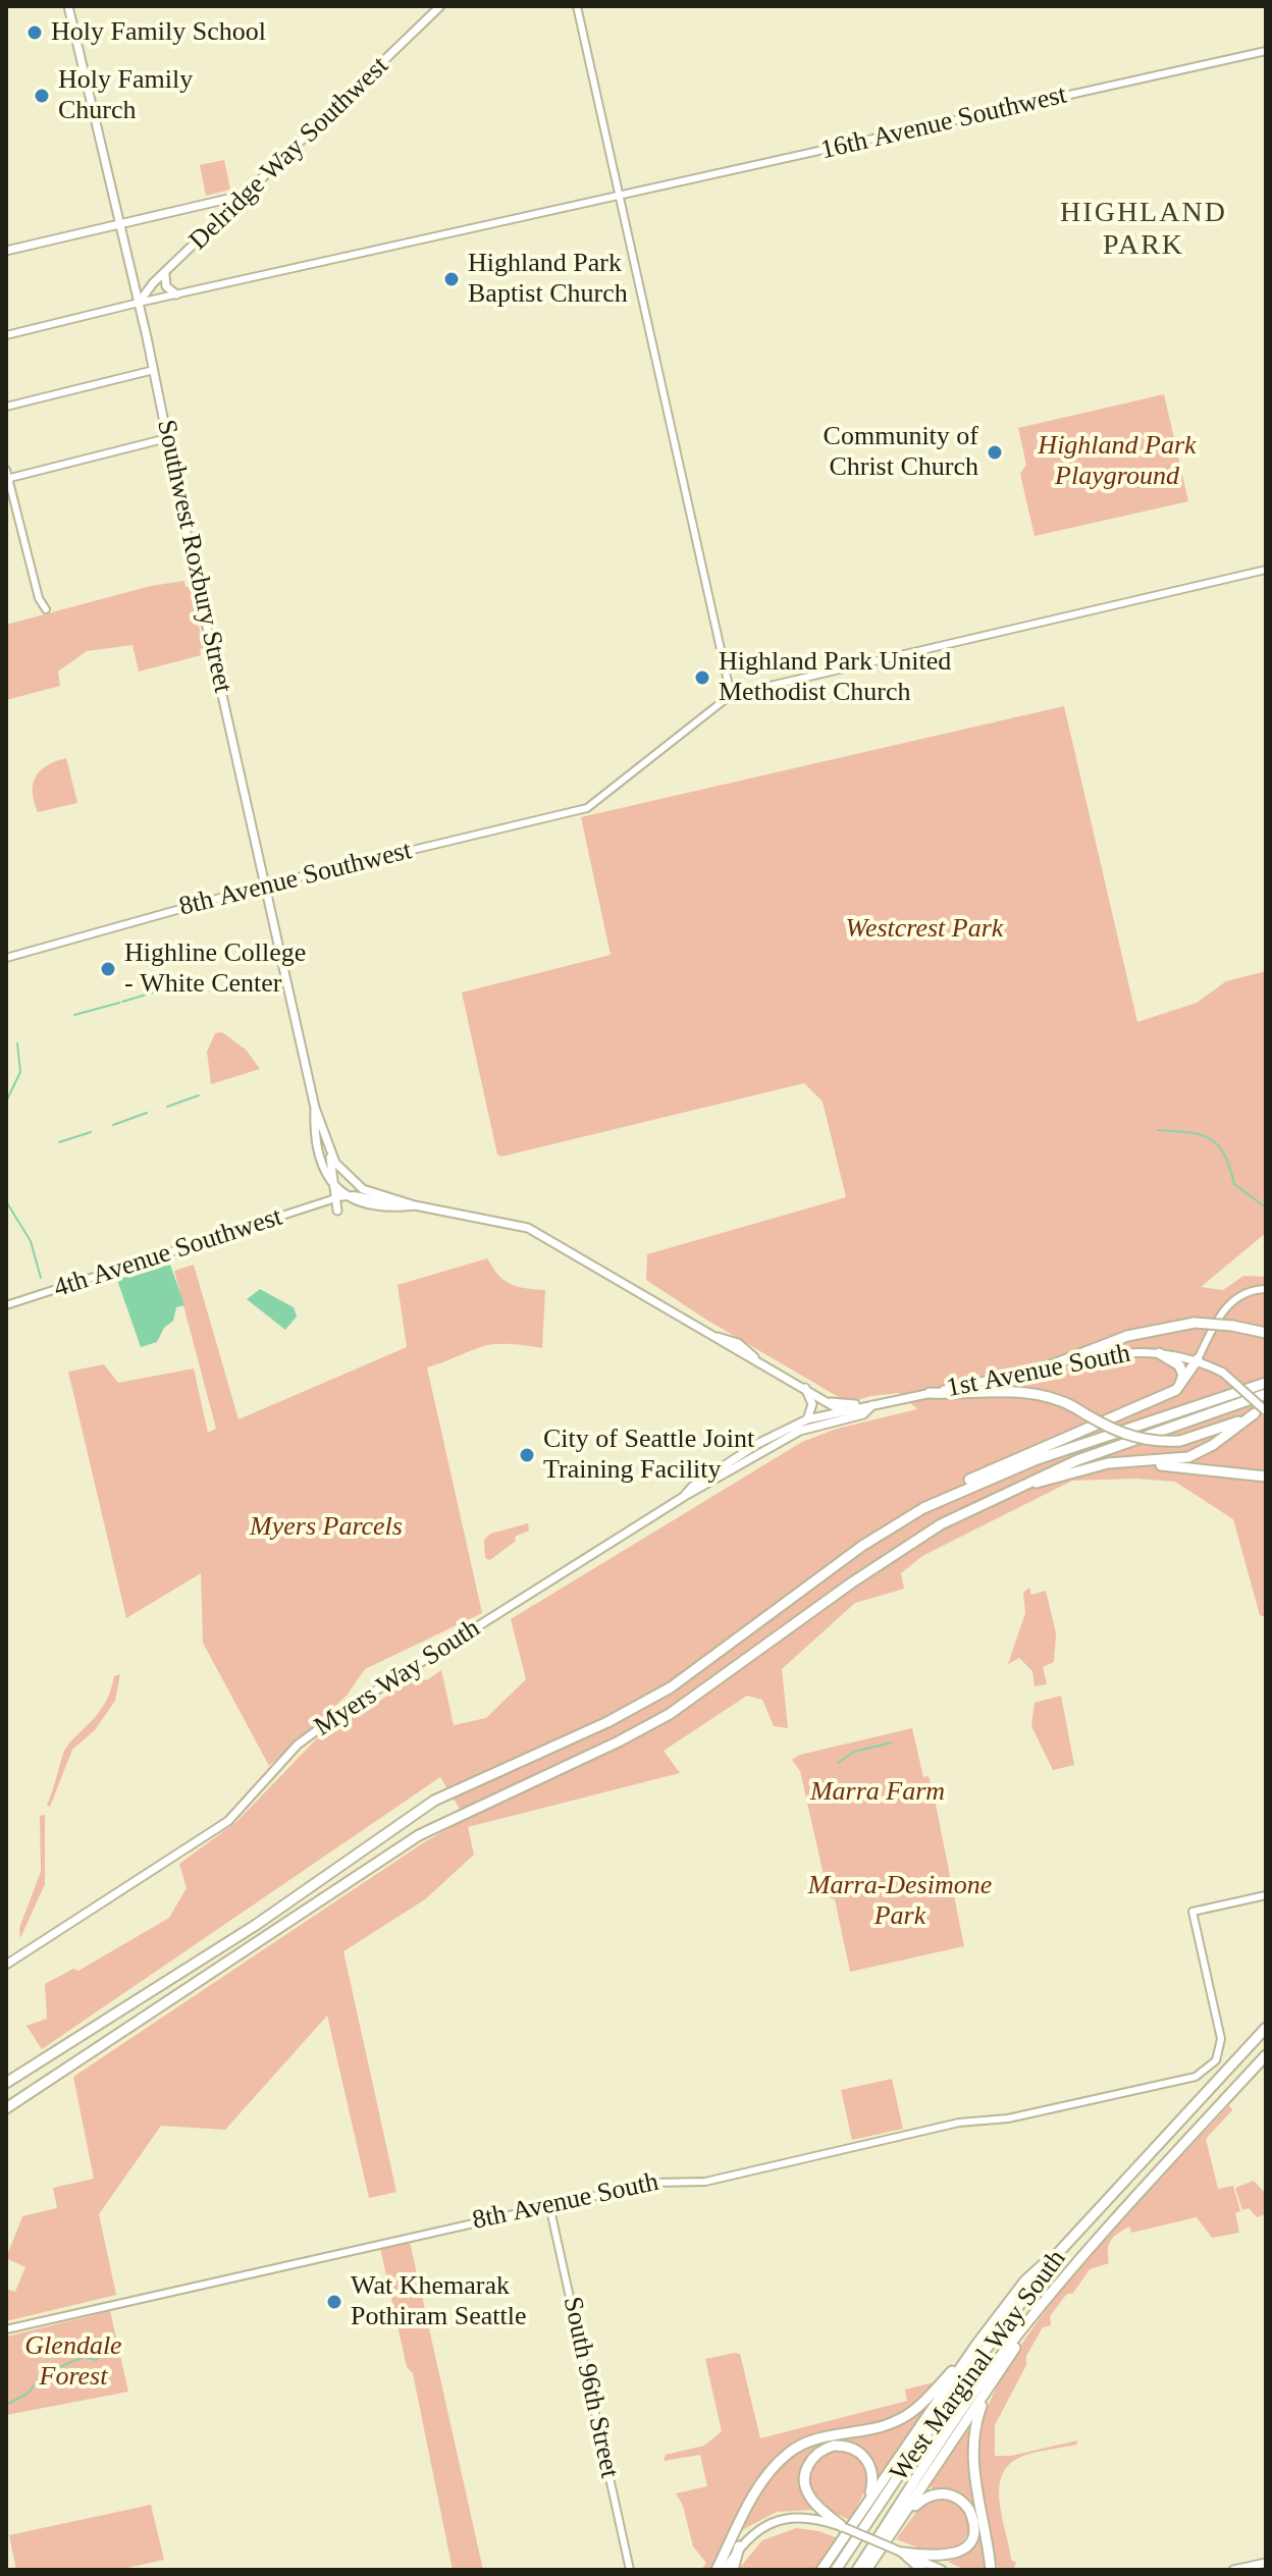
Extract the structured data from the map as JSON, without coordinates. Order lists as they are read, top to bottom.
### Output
{
  "streets": {
    "highway": ["West Marginal Way South"],
    "main road": [
      "Delridge Way Southwest",
      "Southwest Roxbury Street",
      "1st Avenue South",
      "Myers Way South"
    ],
    "street": [
      "16th Avenue Southwest",
      "8th Avenue Southwest",
      "4th Avenue Southwest",
      "8th Avenue South",
      "South 96th Street"
    ]
  },
  "crossings": [
    ["16th Avenue Southwest", "Delridge Way Southwest"],
    ["16th Avenue Southwest", "Southwest Roxbury Street"],
    ["Delridge Way Southwest", "Southwest Roxbury Street"],
    ["Southwest Roxbury Street", "8th Avenue Southwest"],
    ["Southwest Roxbury Street", "4th Avenue Southwest"],
    ["1st Avenue South", "Myers Way South"],
    ["8th Avenue South", "South 96th Street"]
  ],
  "districts": ["HIGHLAND PARK"],
  "parks": [
    "Highland Park Playground",
    "Westcrest Park",
    "Myers Parcels",
    "Marra Farm",
    "Marra-Desimone Park",
    "Glendale Forest"
  ],
  "places": [
    "Holy Family School",
    "Holy Family Church",
    "Highland Park Baptist Church",
    "Community of Christ Church",
    "Highland Park United Methodist Church",
    "Highline College - White Center",
    "City of Seattle Joint Training Facility",
    "Wat Khemarak Pothiram Seattle"
  ]
}
